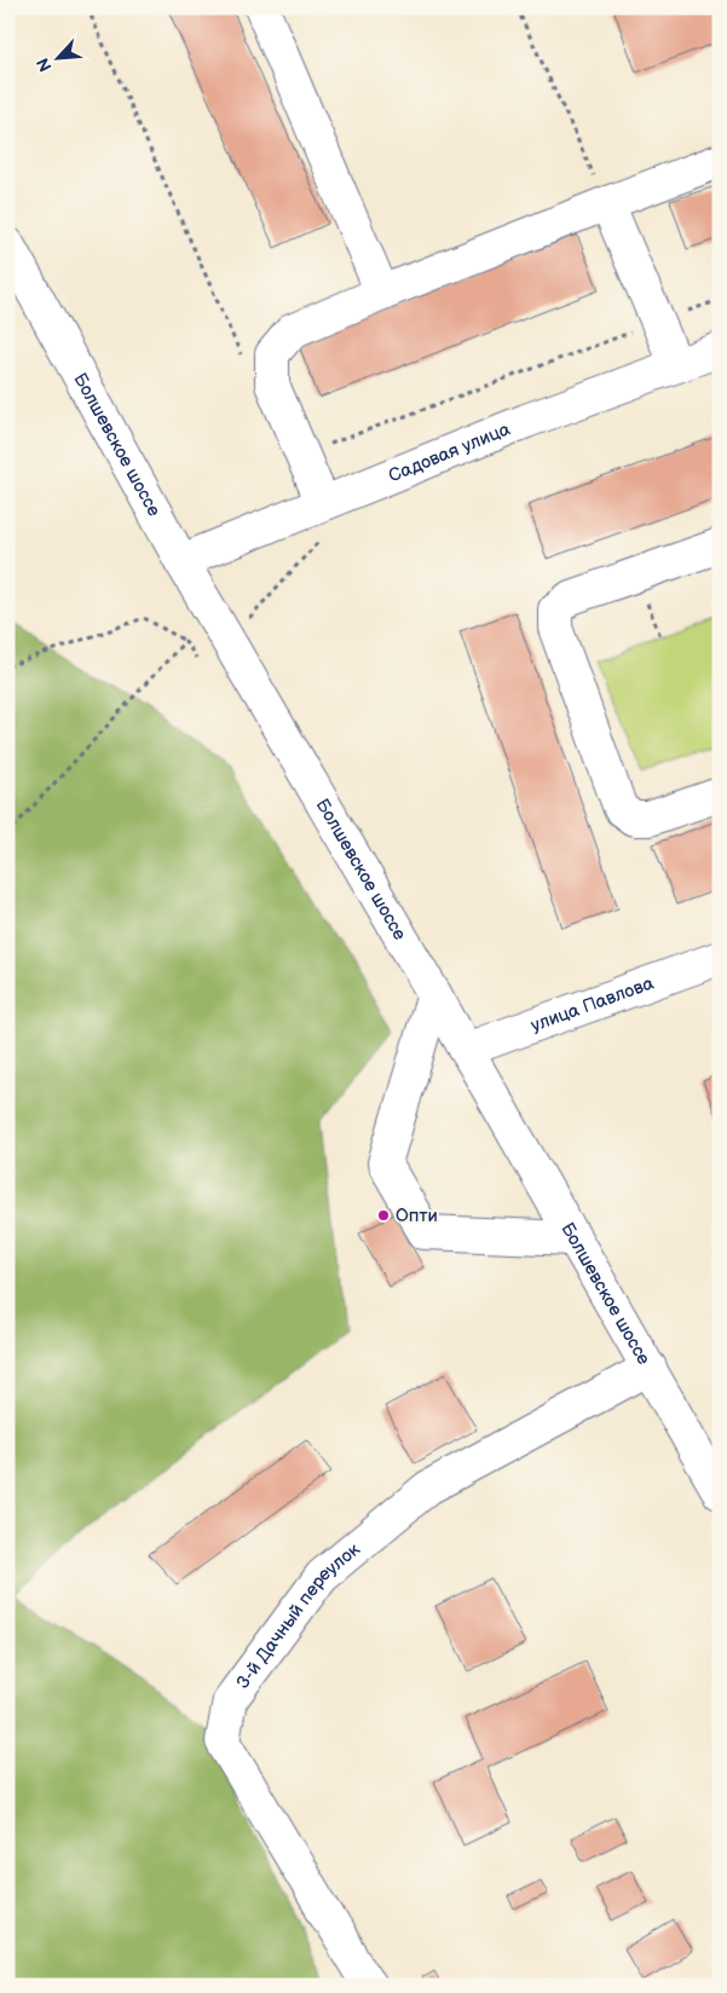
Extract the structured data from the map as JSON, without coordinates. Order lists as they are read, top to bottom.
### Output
{
  "streets": {
    "street": [
      "Болшевское шоссе",
      "Садовая улица",
      "улица Павлова",
      "3-й Дачный переулок"
    ]
  },
  "crossings": [
    ["Болшевское шоссе", "Садовая улица"],
    ["Болшевское шоссе", "улица Павлова"],
    ["Болшевское шоссе", "3-й Дачный переулок"]
  ],
  "places": ["Опти"],
  "north": "bottom left"
}
